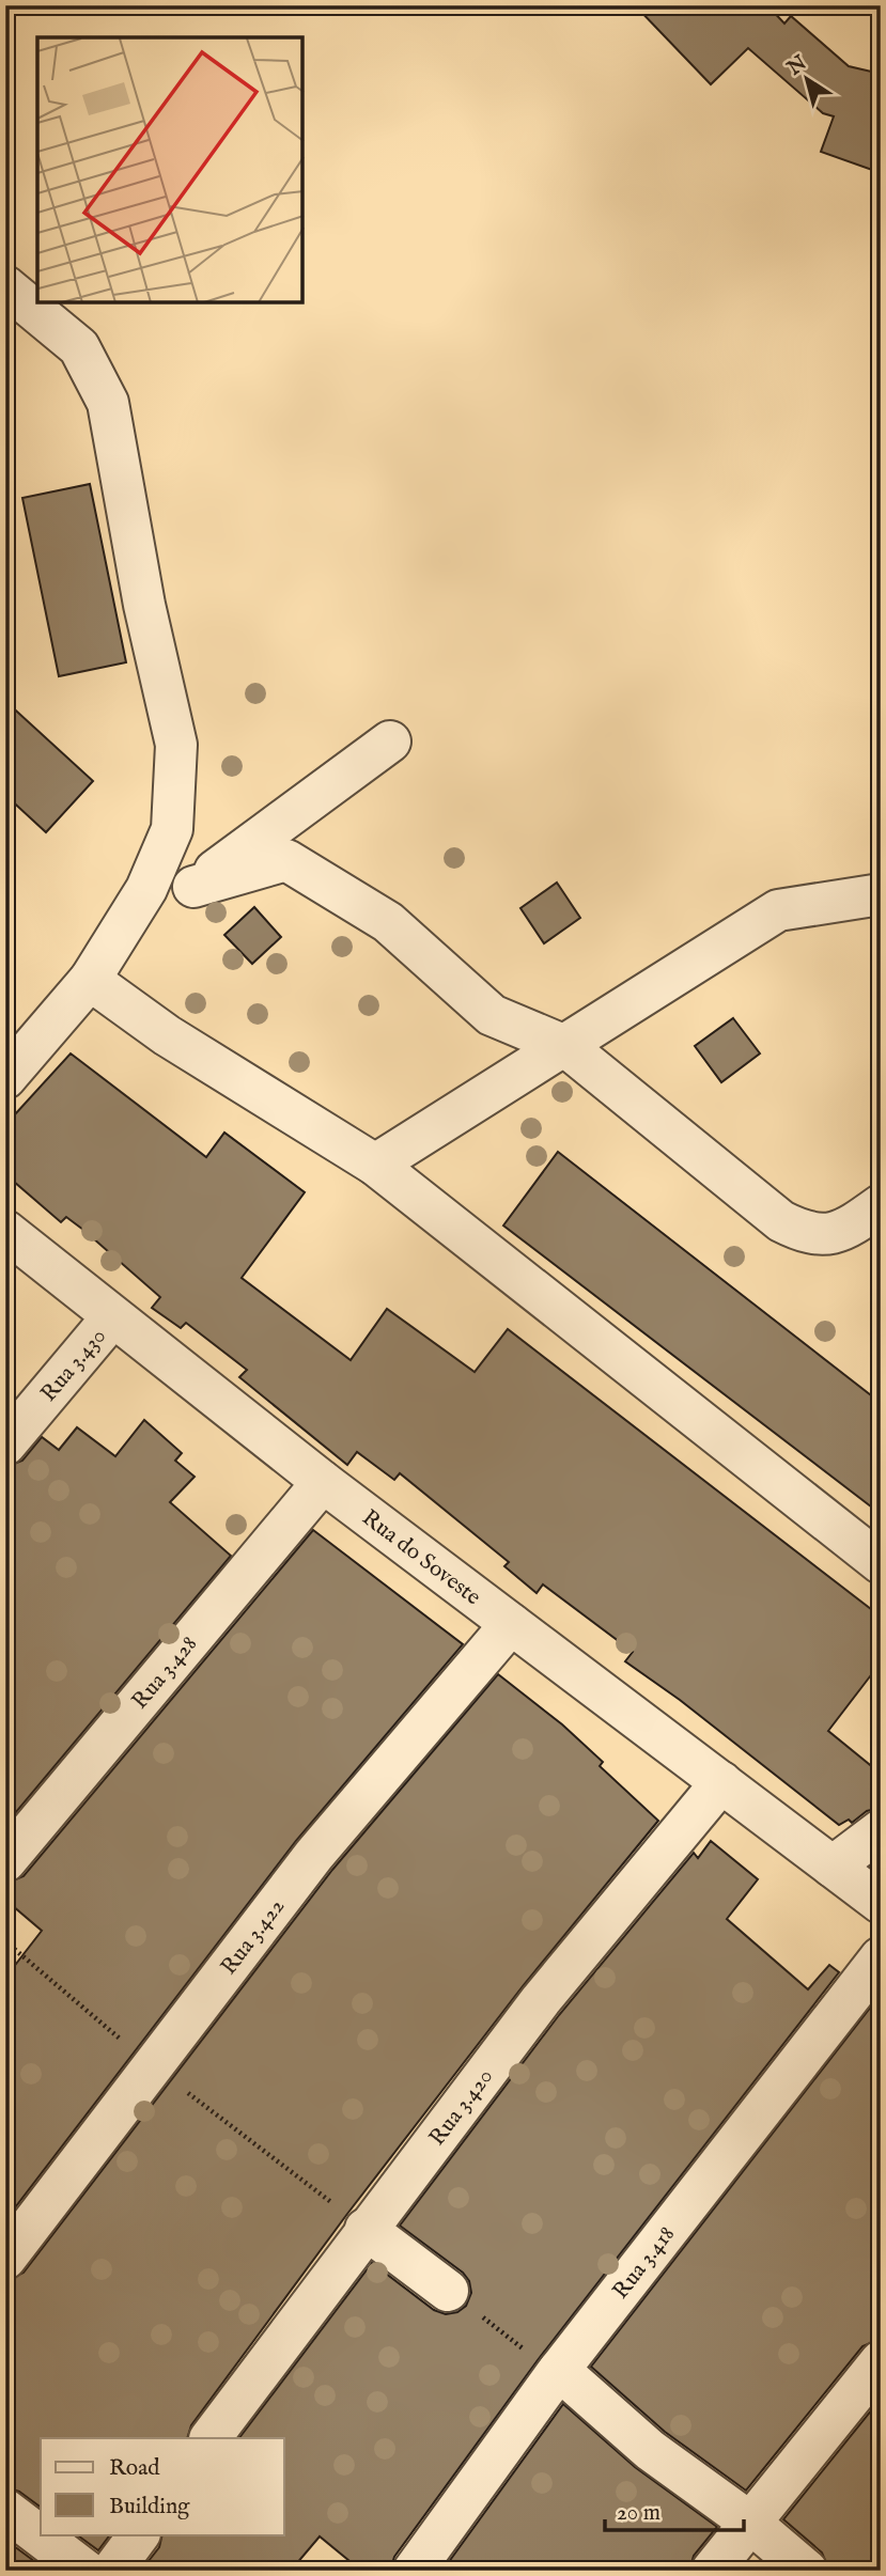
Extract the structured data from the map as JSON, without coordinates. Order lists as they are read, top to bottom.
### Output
{
  "streets": {
    "street": [
      "Rua 3.430",
      "Rua do Soveste",
      "Rua 3.428",
      "Rua 3.422",
      "Rua 3.420",
      "Rua 3.418"
    ]
  },
  "crossings": [
    ["Rua 3.430", "Rua do Soveste"],
    ["Rua do Soveste", "Rua 3.428"],
    ["Rua do Soveste", "Rua 3.422"],
    ["Rua do Soveste", "Rua 3.420"]
  ],
  "legend": ["Road", "Building"],
  "scale_bar": "20 m",
  "north": "top left"
}
